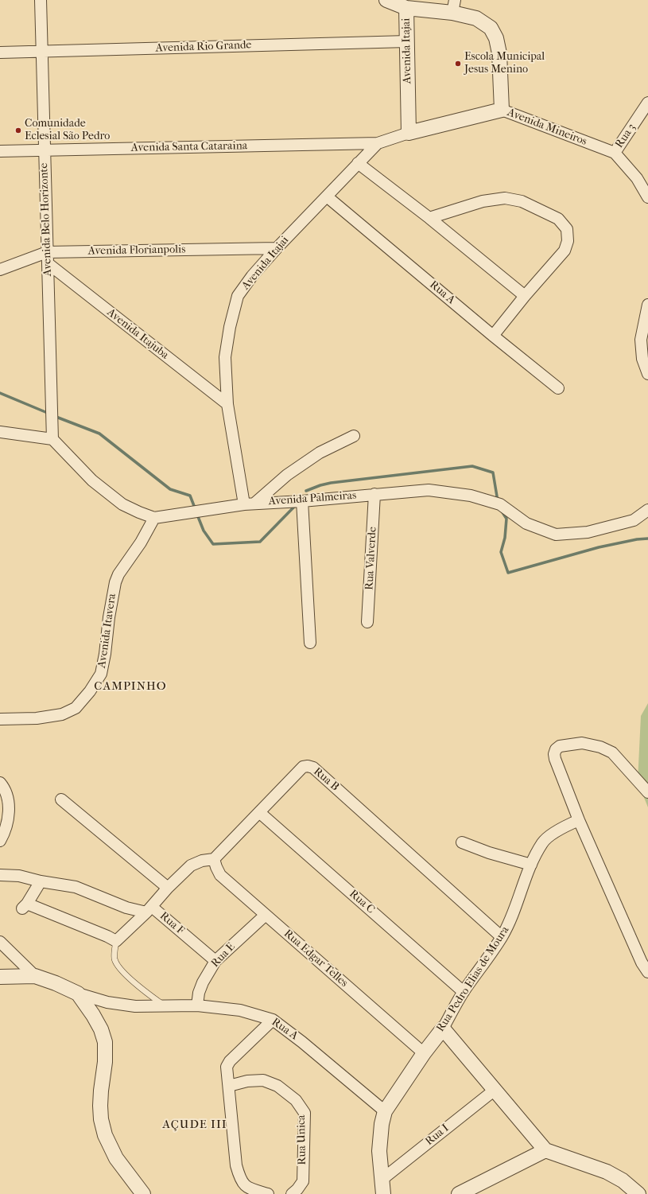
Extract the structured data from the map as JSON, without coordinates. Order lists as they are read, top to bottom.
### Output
{
  "streets": {
    "street": [
      "Avenida Rio Grande",
      "Avenida Itajai",
      "Avenida Mineiros",
      "Rua 3",
      "Avenida Santa Cataraina",
      "Avenida Belo Horizonte",
      "Avenida Florianpolis",
      "Rua A",
      "Avenida Itajuba",
      "Avenida Palmeiras",
      "Rua Valverde",
      "Avenida Itavera",
      "Rua B",
      "Rua C",
      "Rua F",
      "Rua E",
      "Rua Edgar Telles",
      "Rua Pedro Elias de Moura",
      "Rua I",
      "Rua Unica"
    ]
  },
  "crossings": [
    ["Avenida Rio Grande", "Avenida Itajai"],
    ["Avenida Rio Grande", "Avenida Belo Horizonte"],
    ["Avenida Itajai", "Avenida Mineiros"],
    ["Avenida Itajai", "Avenida Santa Cataraina"],
    ["Avenida Itajai", "Avenida Florianpolis"],
    ["Avenida Itajai", "Rua A"],
    ["Avenida Itajai", "Avenida Itajuba"],
    ["Avenida Itajai", "Avenida Palmeiras"],
    ["Avenida Mineiros", "Rua 3"],
    ["Avenida Santa Cataraina", "Avenida Belo Horizonte"],
    ["Avenida Belo Horizonte", "Avenida Florianpolis"],
    ["Avenida Belo Horizonte", "Avenida Itajuba"],
    ["Rua A", "Rua E"],
    ["Rua A", "Rua Pedro Elias de Moura"],
    ["Avenida Palmeiras", "Rua Valverde"],
    ["Avenida Palmeiras", "Avenida Itavera"],
    ["Rua B", "Rua C"],
    ["Rua B", "Rua Edgar Telles"],
    ["Rua B", "Rua Pedro Elias de Moura"],
    ["Rua C", "Rua Pedro Elias de Moura"],
    ["Rua F", "Rua E"],
    ["Rua E", "Rua Edgar Telles"],
    ["Rua Edgar Telles", "Rua Pedro Elias de Moura"]
  ],
  "districts": ["CAMPINHO", "AÇUDE III"],
  "places": ["Escola Municipal Jesus Menino", "Comunidade Eclesial São Pedro"]
}
